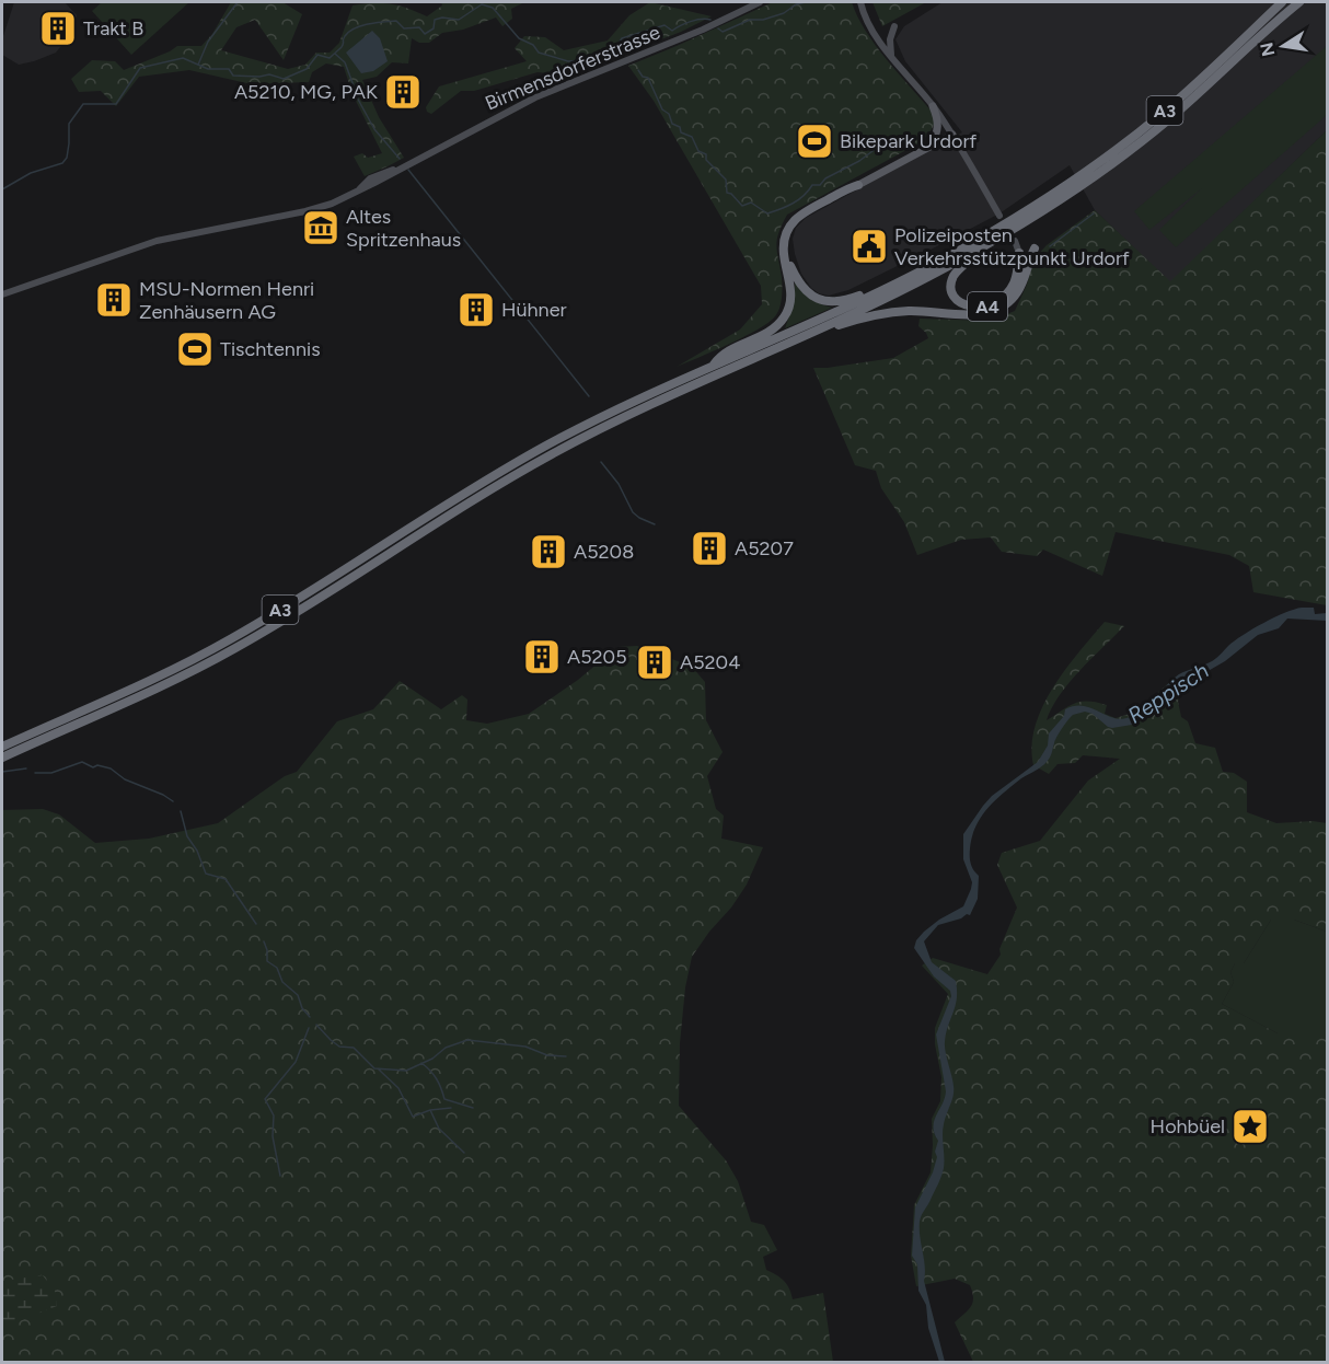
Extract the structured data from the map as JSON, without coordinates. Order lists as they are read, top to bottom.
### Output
{
  "streets": {
    "highway": ["A3", "A4"],
    "main road": ["Birmensdorferstrasse"]
  },
  "crossings": [
    ["A3", "A4"]
  ],
  "water": ["Reppisch"],
  "places": {
    "building": [
      "Trakt B",
      "A5210, MG, PAK",
      "MSU-Normen Henri Zenhäusern AG",
      "Hühner",
      "A5207",
      "A5208",
      "A5205",
      "A5204"
    ],
    "sports": ["Bikepark Urdorf", "Tischtennis"],
    "museum": ["Altes Spritzenhaus"],
    "public building": ["Polizeiposten Verkehrsstützpunkt Urdorf"],
    "place": ["Hohbüel"]
  },
  "north": "left"
}
